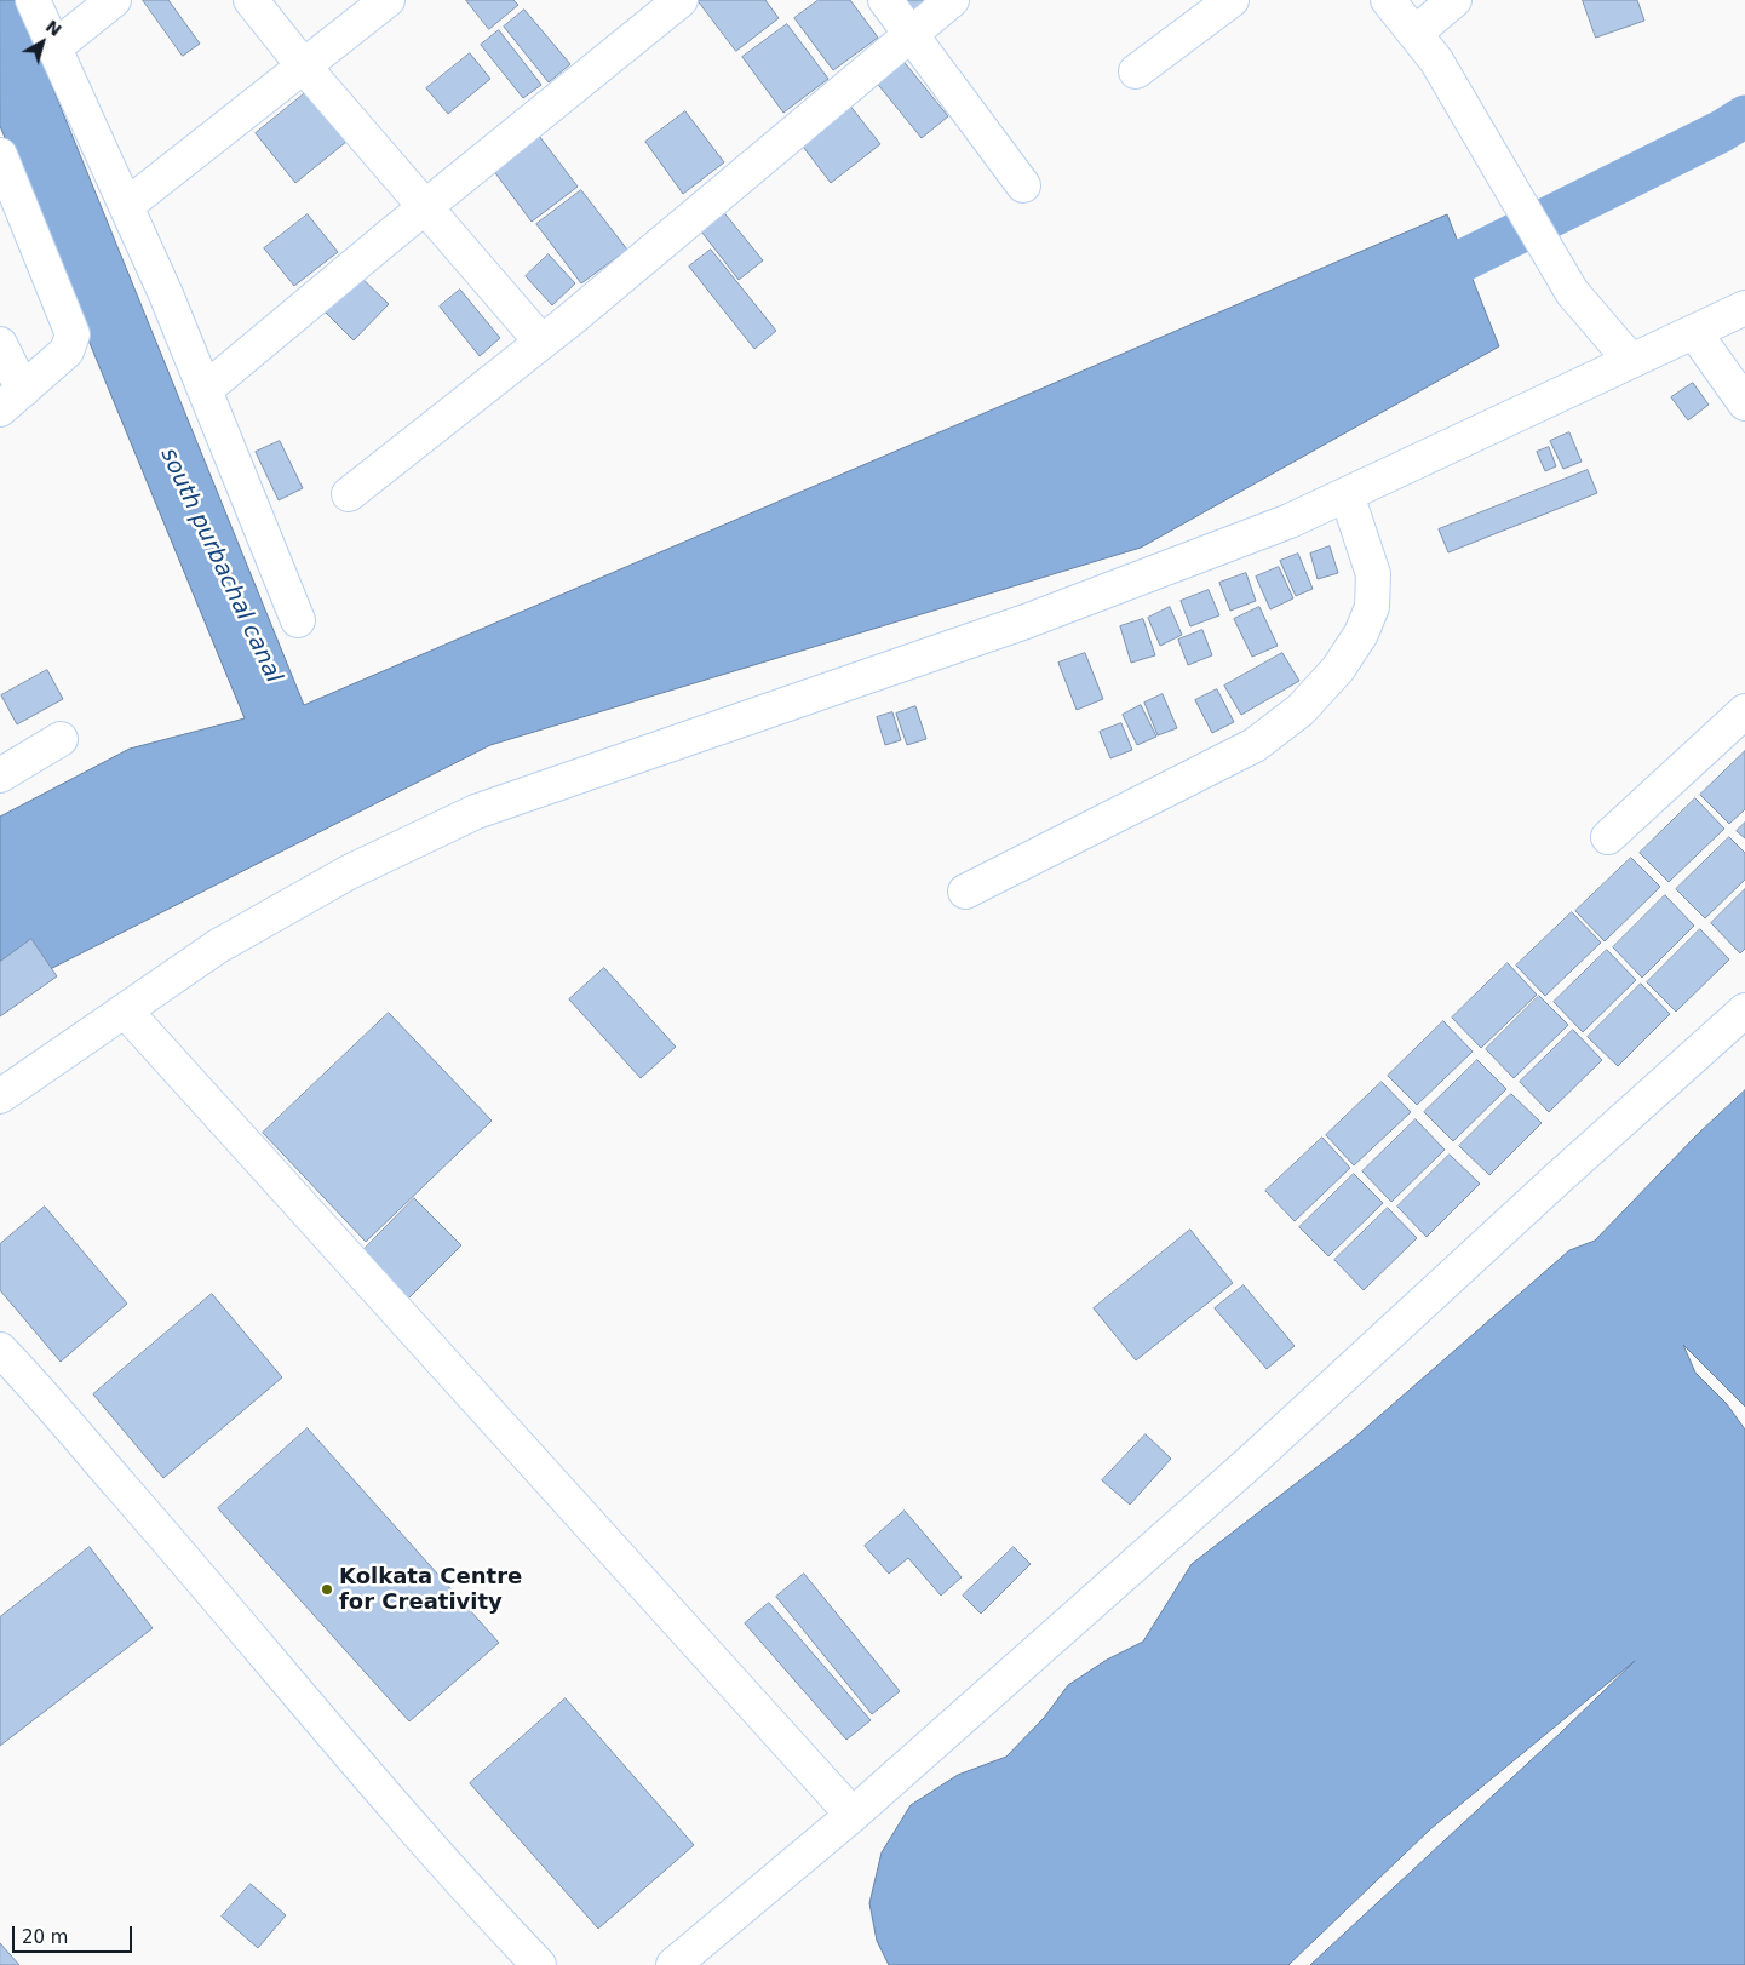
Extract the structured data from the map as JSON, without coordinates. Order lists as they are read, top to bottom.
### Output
{
  "water": ["south purbachal canal"],
  "places": ["Kolkata Centre for Creativity"],
  "scale_bar": "20 m",
  "north": "top right"
}
